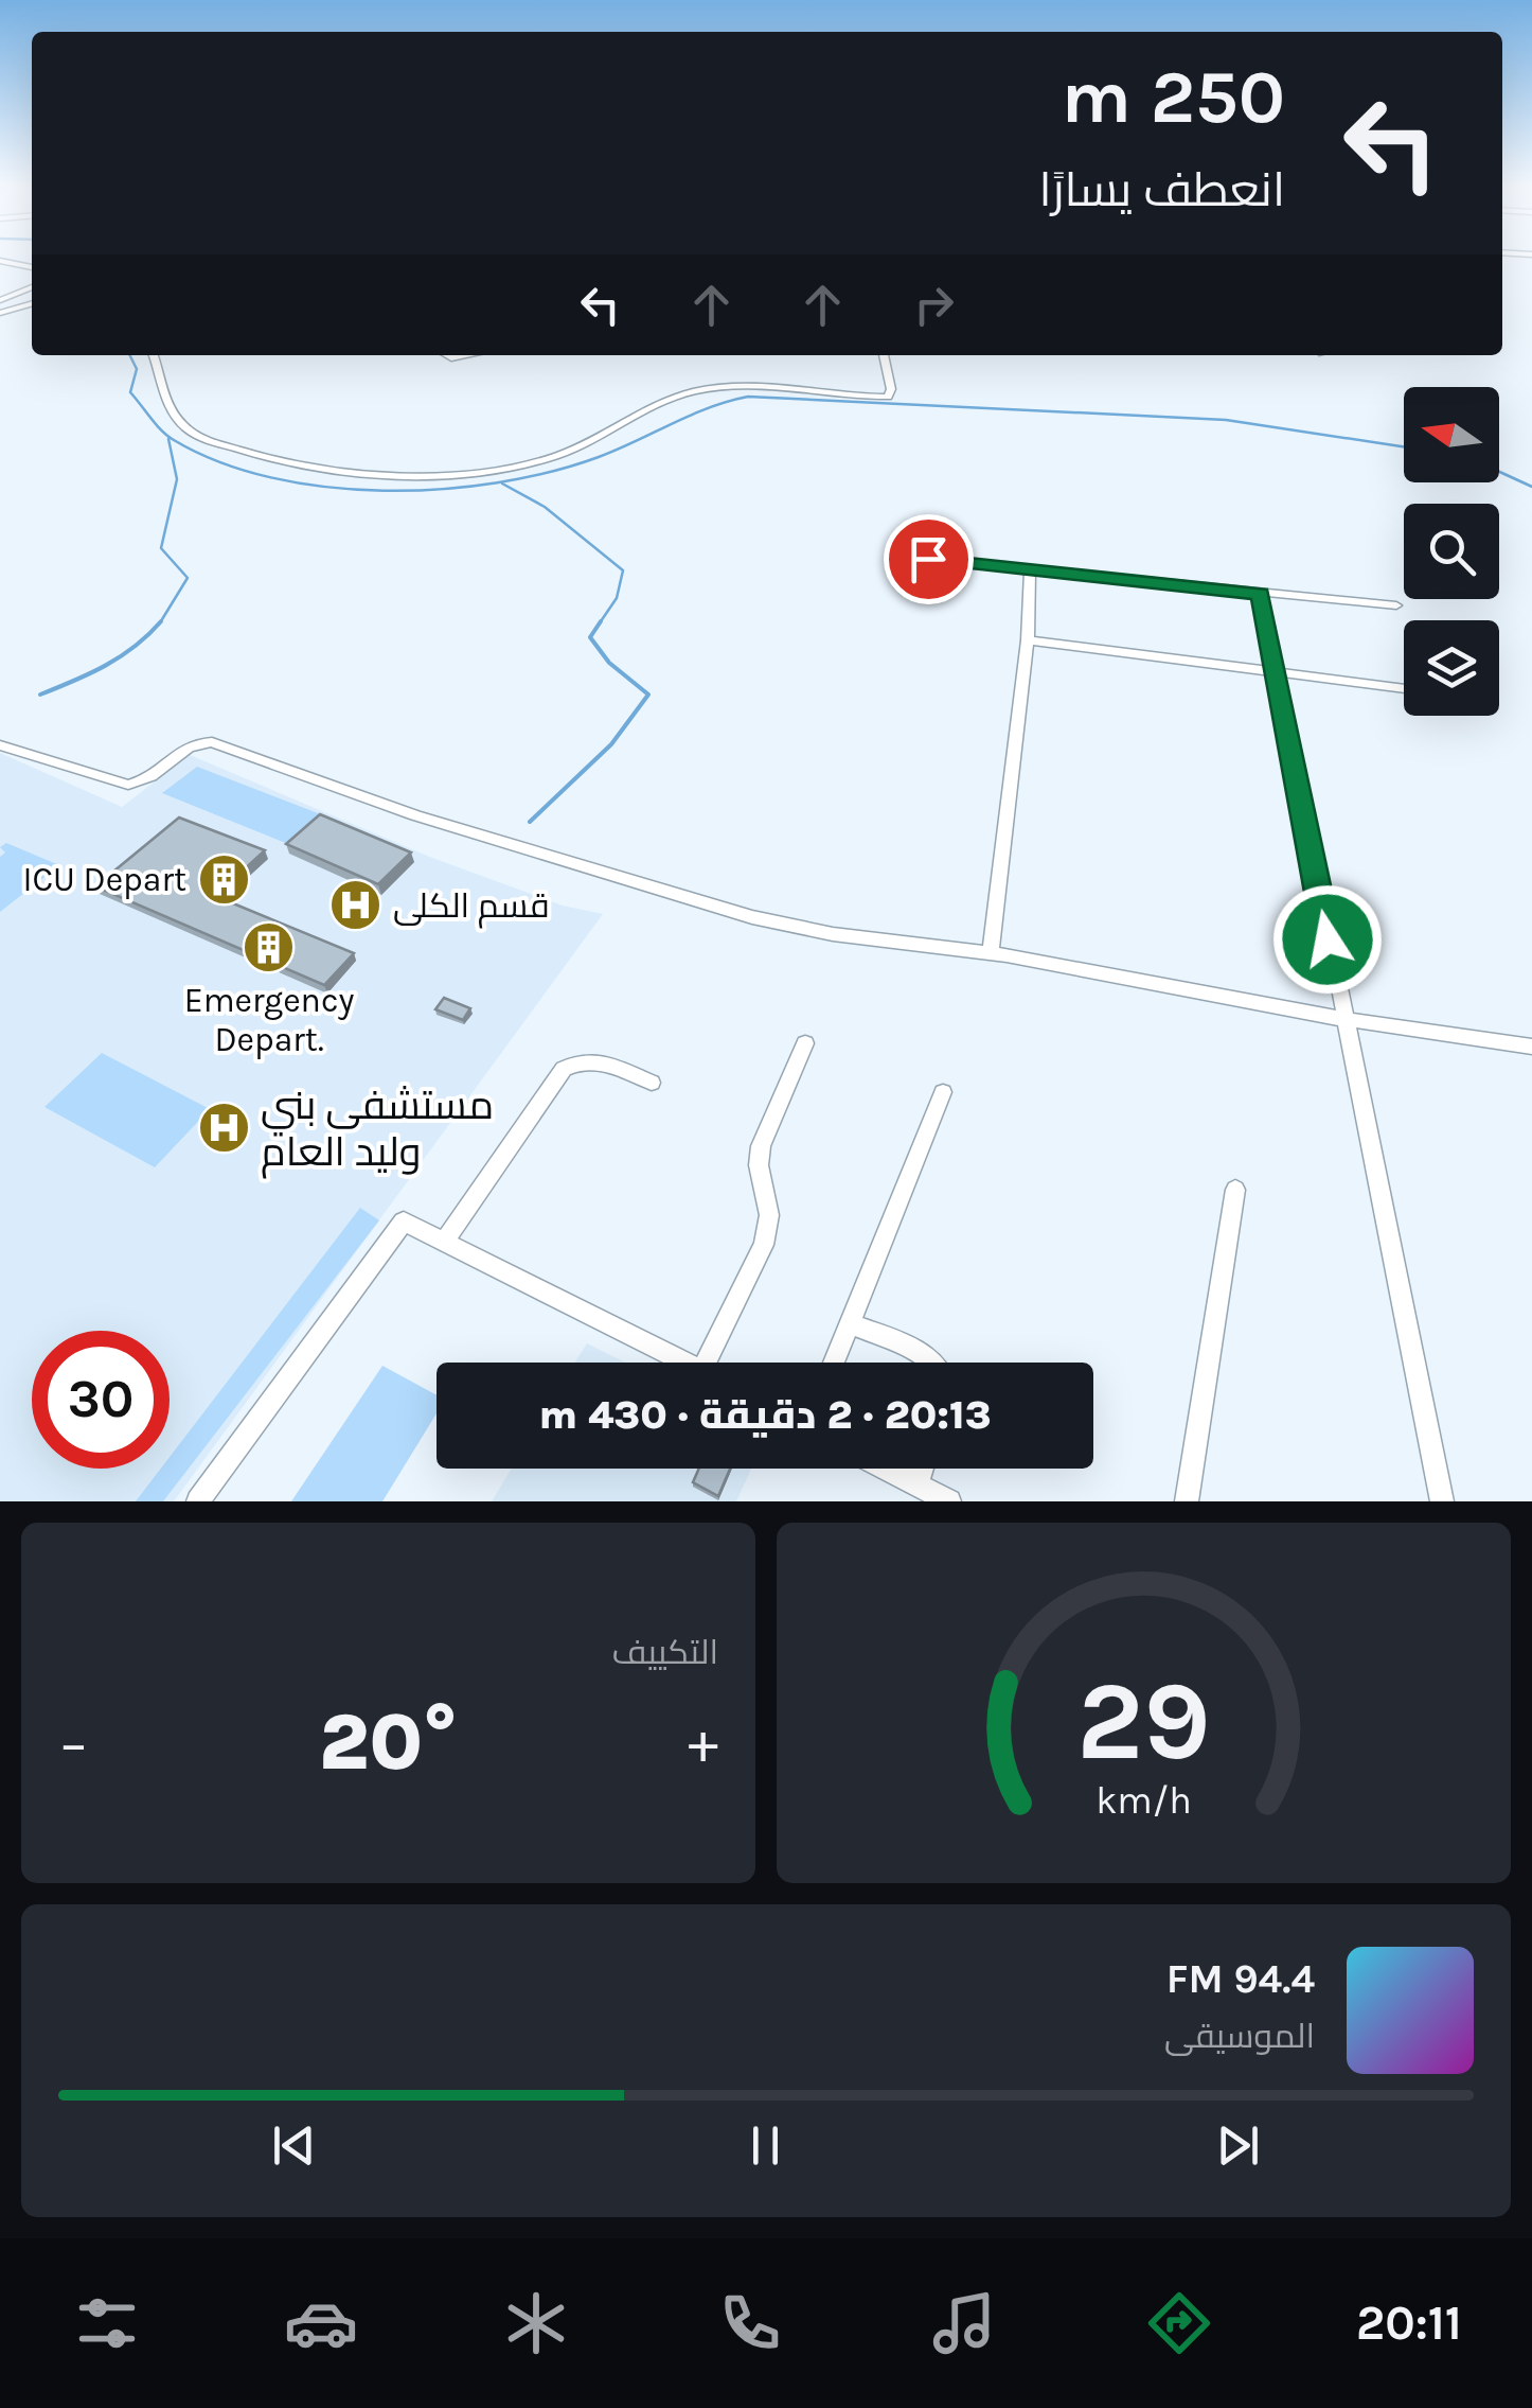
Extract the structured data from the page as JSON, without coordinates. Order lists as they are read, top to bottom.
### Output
{
  "places": {
    "building": ["ICU Depart", "Emergency Depart."],
    "hospital": ["قسم الكلى", "مستشفى بني وليد العام"]
  },
  "north": "left",
  "page": {
    "turn": ["250 m", "انعطف يسارًا"],
    "limit": "30",
    "trip": "20:13 · 2 دقيقة · 430 m",
    "tile": "التكييف",
    "heat": ["−", "20°", "+"],
    "song": ["94.4 FM", "الموسيقى"],
    "tabs": "20:11",
    "gauge": ["29", "km/h"]
  }
}
